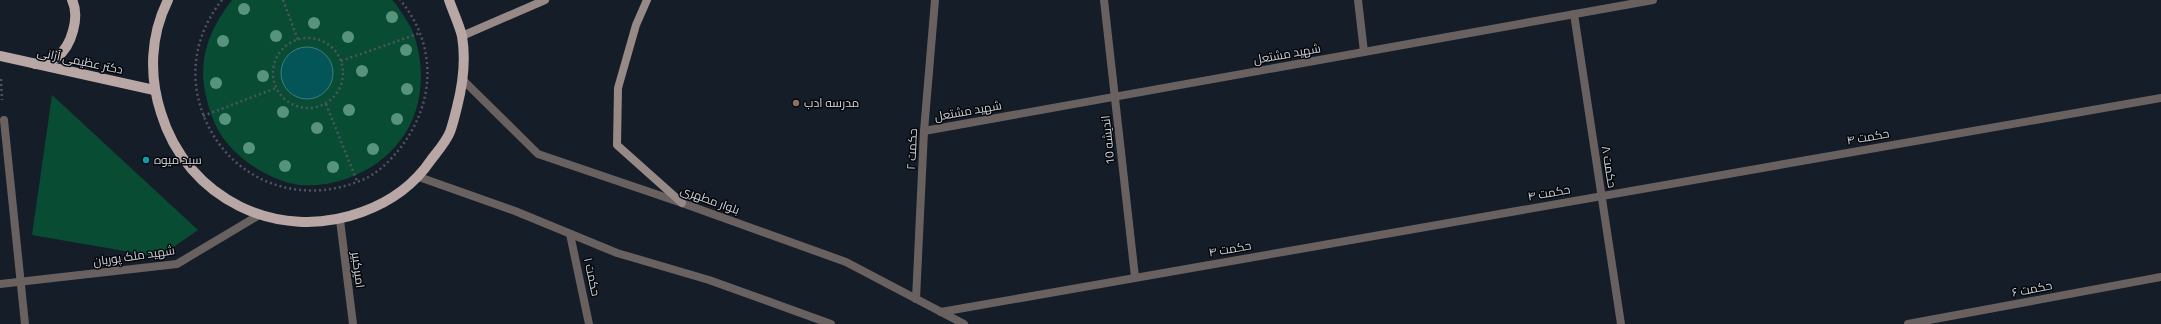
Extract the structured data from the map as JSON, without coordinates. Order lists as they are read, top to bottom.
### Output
{
  "streets": {
    "main road": ["دکتر عظیمی آرانی"],
    "street": [
      "شهید مشتعل",
      "حکمت ۴",
      "اندیشه 10",
      "حکمت ۲",
      "حکمت ۸",
      "بلوار مطهری",
      "شهید ملک پوریان",
      "امیرکبیر",
      "حکمت ۱",
      "حکمت ۶"
    ]
  },
  "crossings": [
    ["شهید مشتعل", "اندیشه 10"],
    ["شهید مشتعل", "حکمت ۲"],
    ["شهید مشتعل", "حکمت ۸"],
    ["حکمت ۴", "اندیشه 10"],
    ["حکمت ۴", "حکمت ۸"],
    ["حکمت ۴", "بلوار مطهری"],
    ["حکمت ۲", "بلوار مطهری"]
  ],
  "places": ["مدرسه ادب", "سبد میوه"]
}
